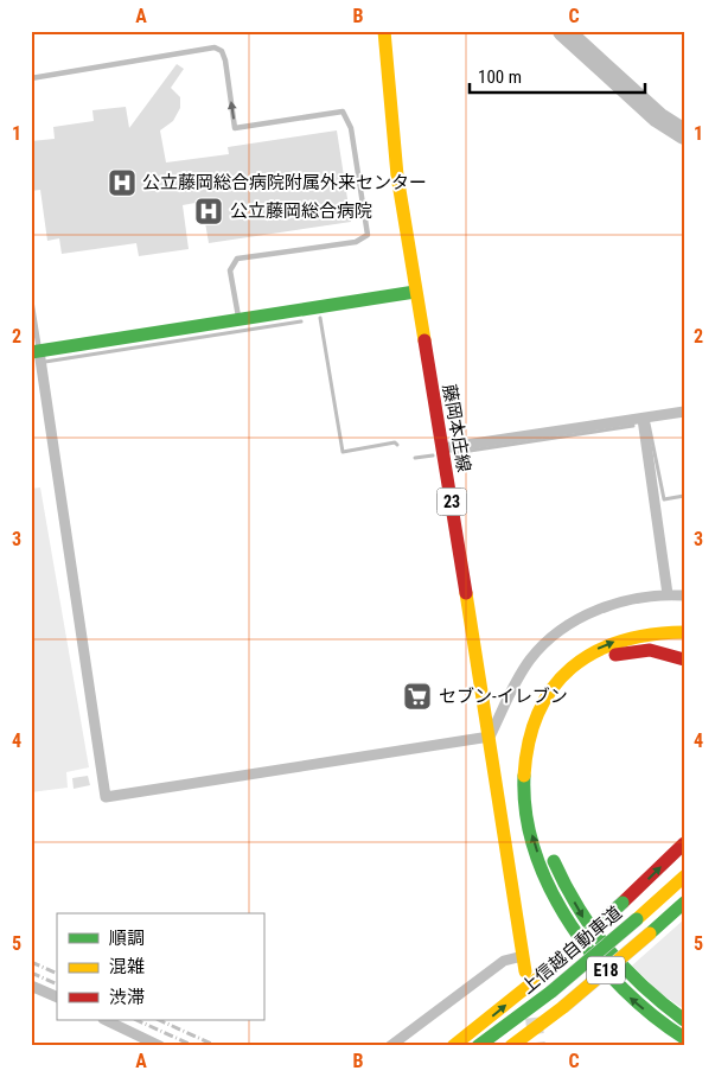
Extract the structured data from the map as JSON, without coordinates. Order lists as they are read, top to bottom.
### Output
{
  "streets": {
    "main road": [
      "藤岡本庄線",
      "23",
      "上信越自動車道",
      "E18"
    ]
  },
  "places": {
    "hospital": ["公立藤岡総合病院附属外来センター", "公立藤岡総合病院"],
    "supermarket": ["セブン-イレブン"]
  },
  "legend": ["順調", "混雑", "渋滞"],
  "scale_bar": "100 m",
  "grid": {
    "columns": ["A", "B", "C"],
    "rows": [
      "1",
      "2",
      "3",
      "4",
      "5"
    ]
  }
}
